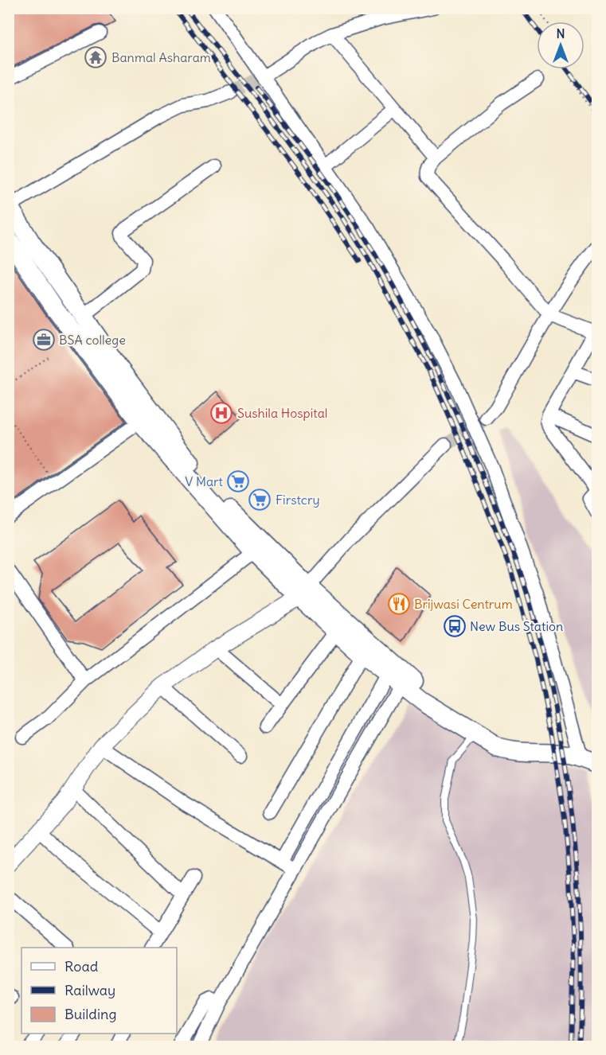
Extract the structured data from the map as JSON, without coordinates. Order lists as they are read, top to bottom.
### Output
{
  "places": {
    "temple": ["Banmal Asharam"],
    "office": ["BSA college"],
    "hospital": ["Sushila Hospital"],
    "supermarket": ["V Mart", "Firstcry"],
    "restaurant": ["Brijwasi Centrum"],
    "bus stop": ["New Bus Station"]
  },
  "legend": ["Road", "Railway", "Building"],
  "north": "top"
}
